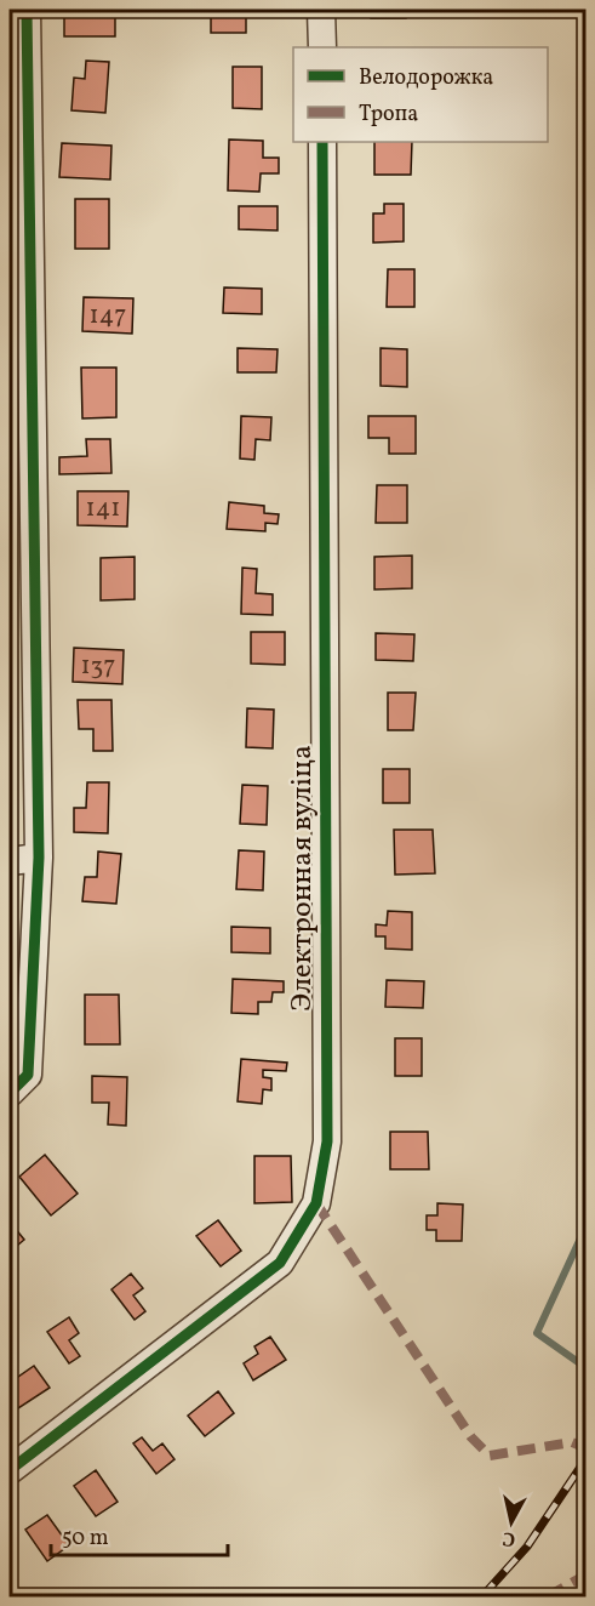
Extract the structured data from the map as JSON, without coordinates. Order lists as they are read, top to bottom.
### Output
{
  "streets": {
    "street": ["Электронная вуліца"]
  },
  "house_numbers": ["147", "141", "137"],
  "legend": ["Велодорожка", "Тропа"],
  "scale_bar": "50 m",
  "north": "bottom"
}
